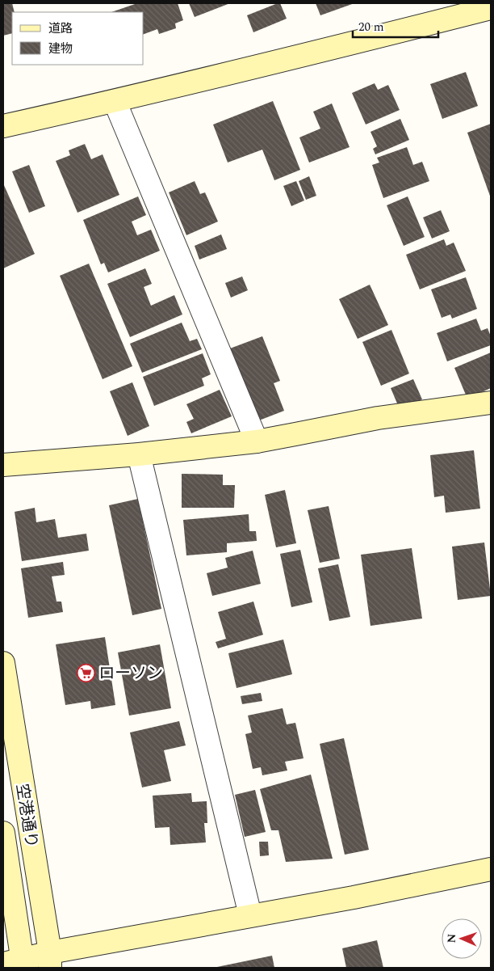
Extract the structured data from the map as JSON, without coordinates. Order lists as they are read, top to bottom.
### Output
{
  "streets": {
    "street": ["空港通り"]
  },
  "places": {
    "supermarket": ["ローソン"]
  },
  "legend": ["道路", "建物"],
  "scale_bar": "20 m",
  "north": "left"
}
